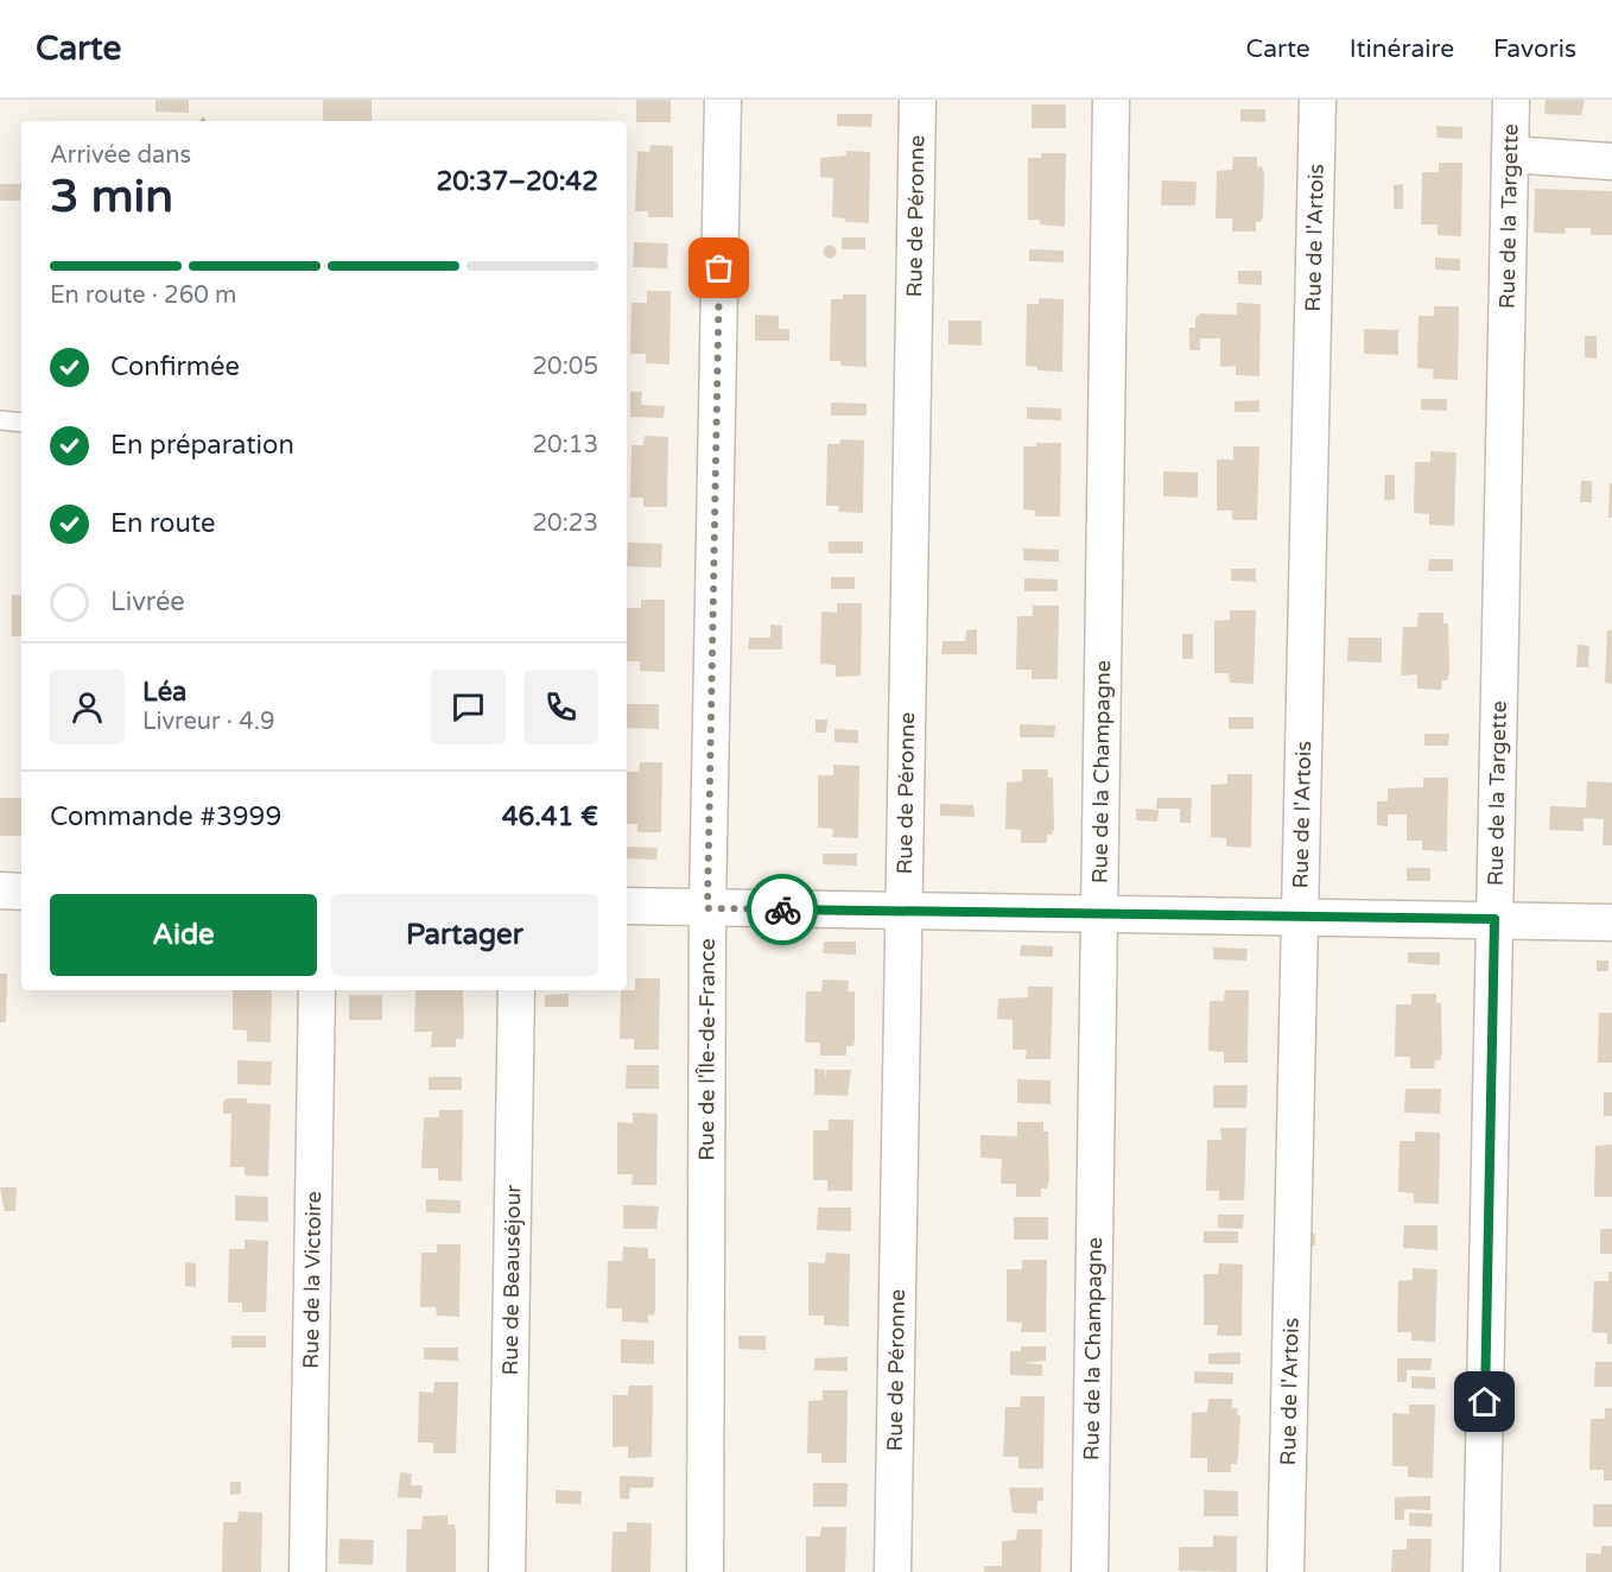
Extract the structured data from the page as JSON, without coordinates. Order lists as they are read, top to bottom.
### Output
{
  "streets": {
    "street": [
      "Rue de Péronne",
      "Rue de la Targette",
      "Rue de l'Artois",
      "Rue de la Champagne",
      "Rue de l'Île-de-France",
      "Rue de la Victoire",
      "Rue de Beauséjour"
    ]
  },
  "page": {
    "header": "Carte",
    "nav": ["Carte", "Itinéraire", "Favoris"],
    "heading": ["3 min", "Arrivée dans", "20:37–20:42"],
    "panel": [
      "Léa",
      "Livreur · 4.9",
      "Commande #3999",
      "46.41 €"
    ],
    "bar": "En route · 260 m",
    "list": [
      ["Confirmée", "20:05"],
      ["En préparation", "20:13"],
      ["En route", "20:23"],
      "Livrée"
    ],
    "buttons": ["Aide", "Partager"]
  }
}
